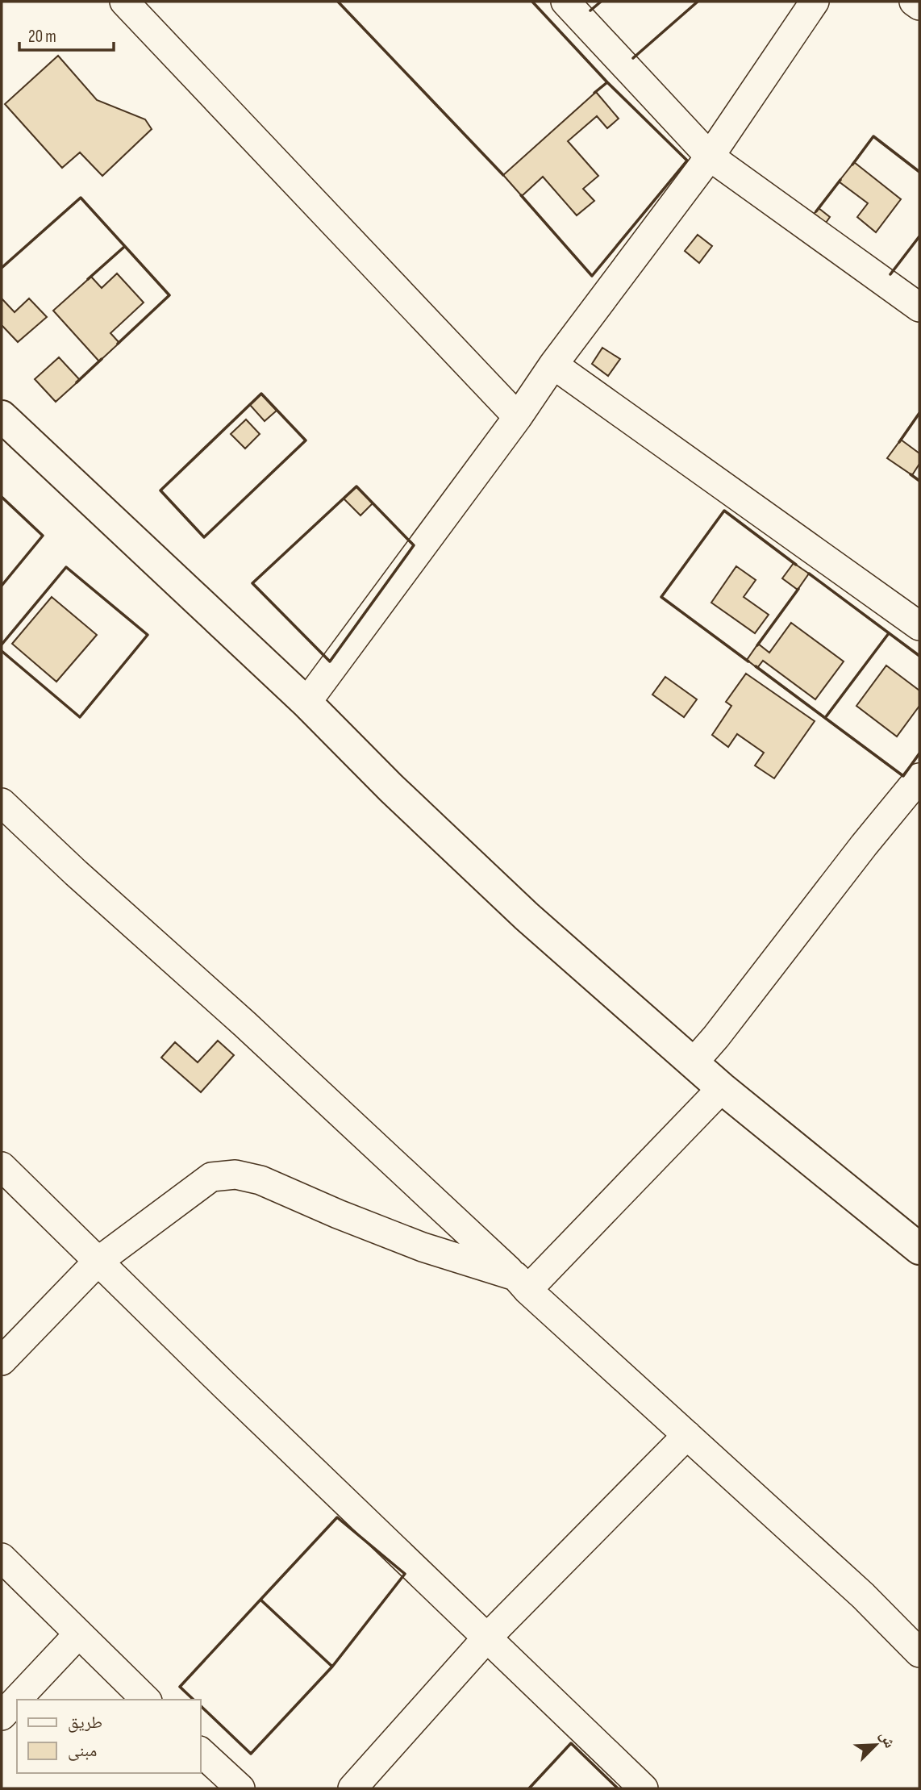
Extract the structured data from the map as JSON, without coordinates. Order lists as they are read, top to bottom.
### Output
{
  "legend": ["طريق", "مبنى"],
  "scale_bar": "20 m",
  "north": "top right"
}
